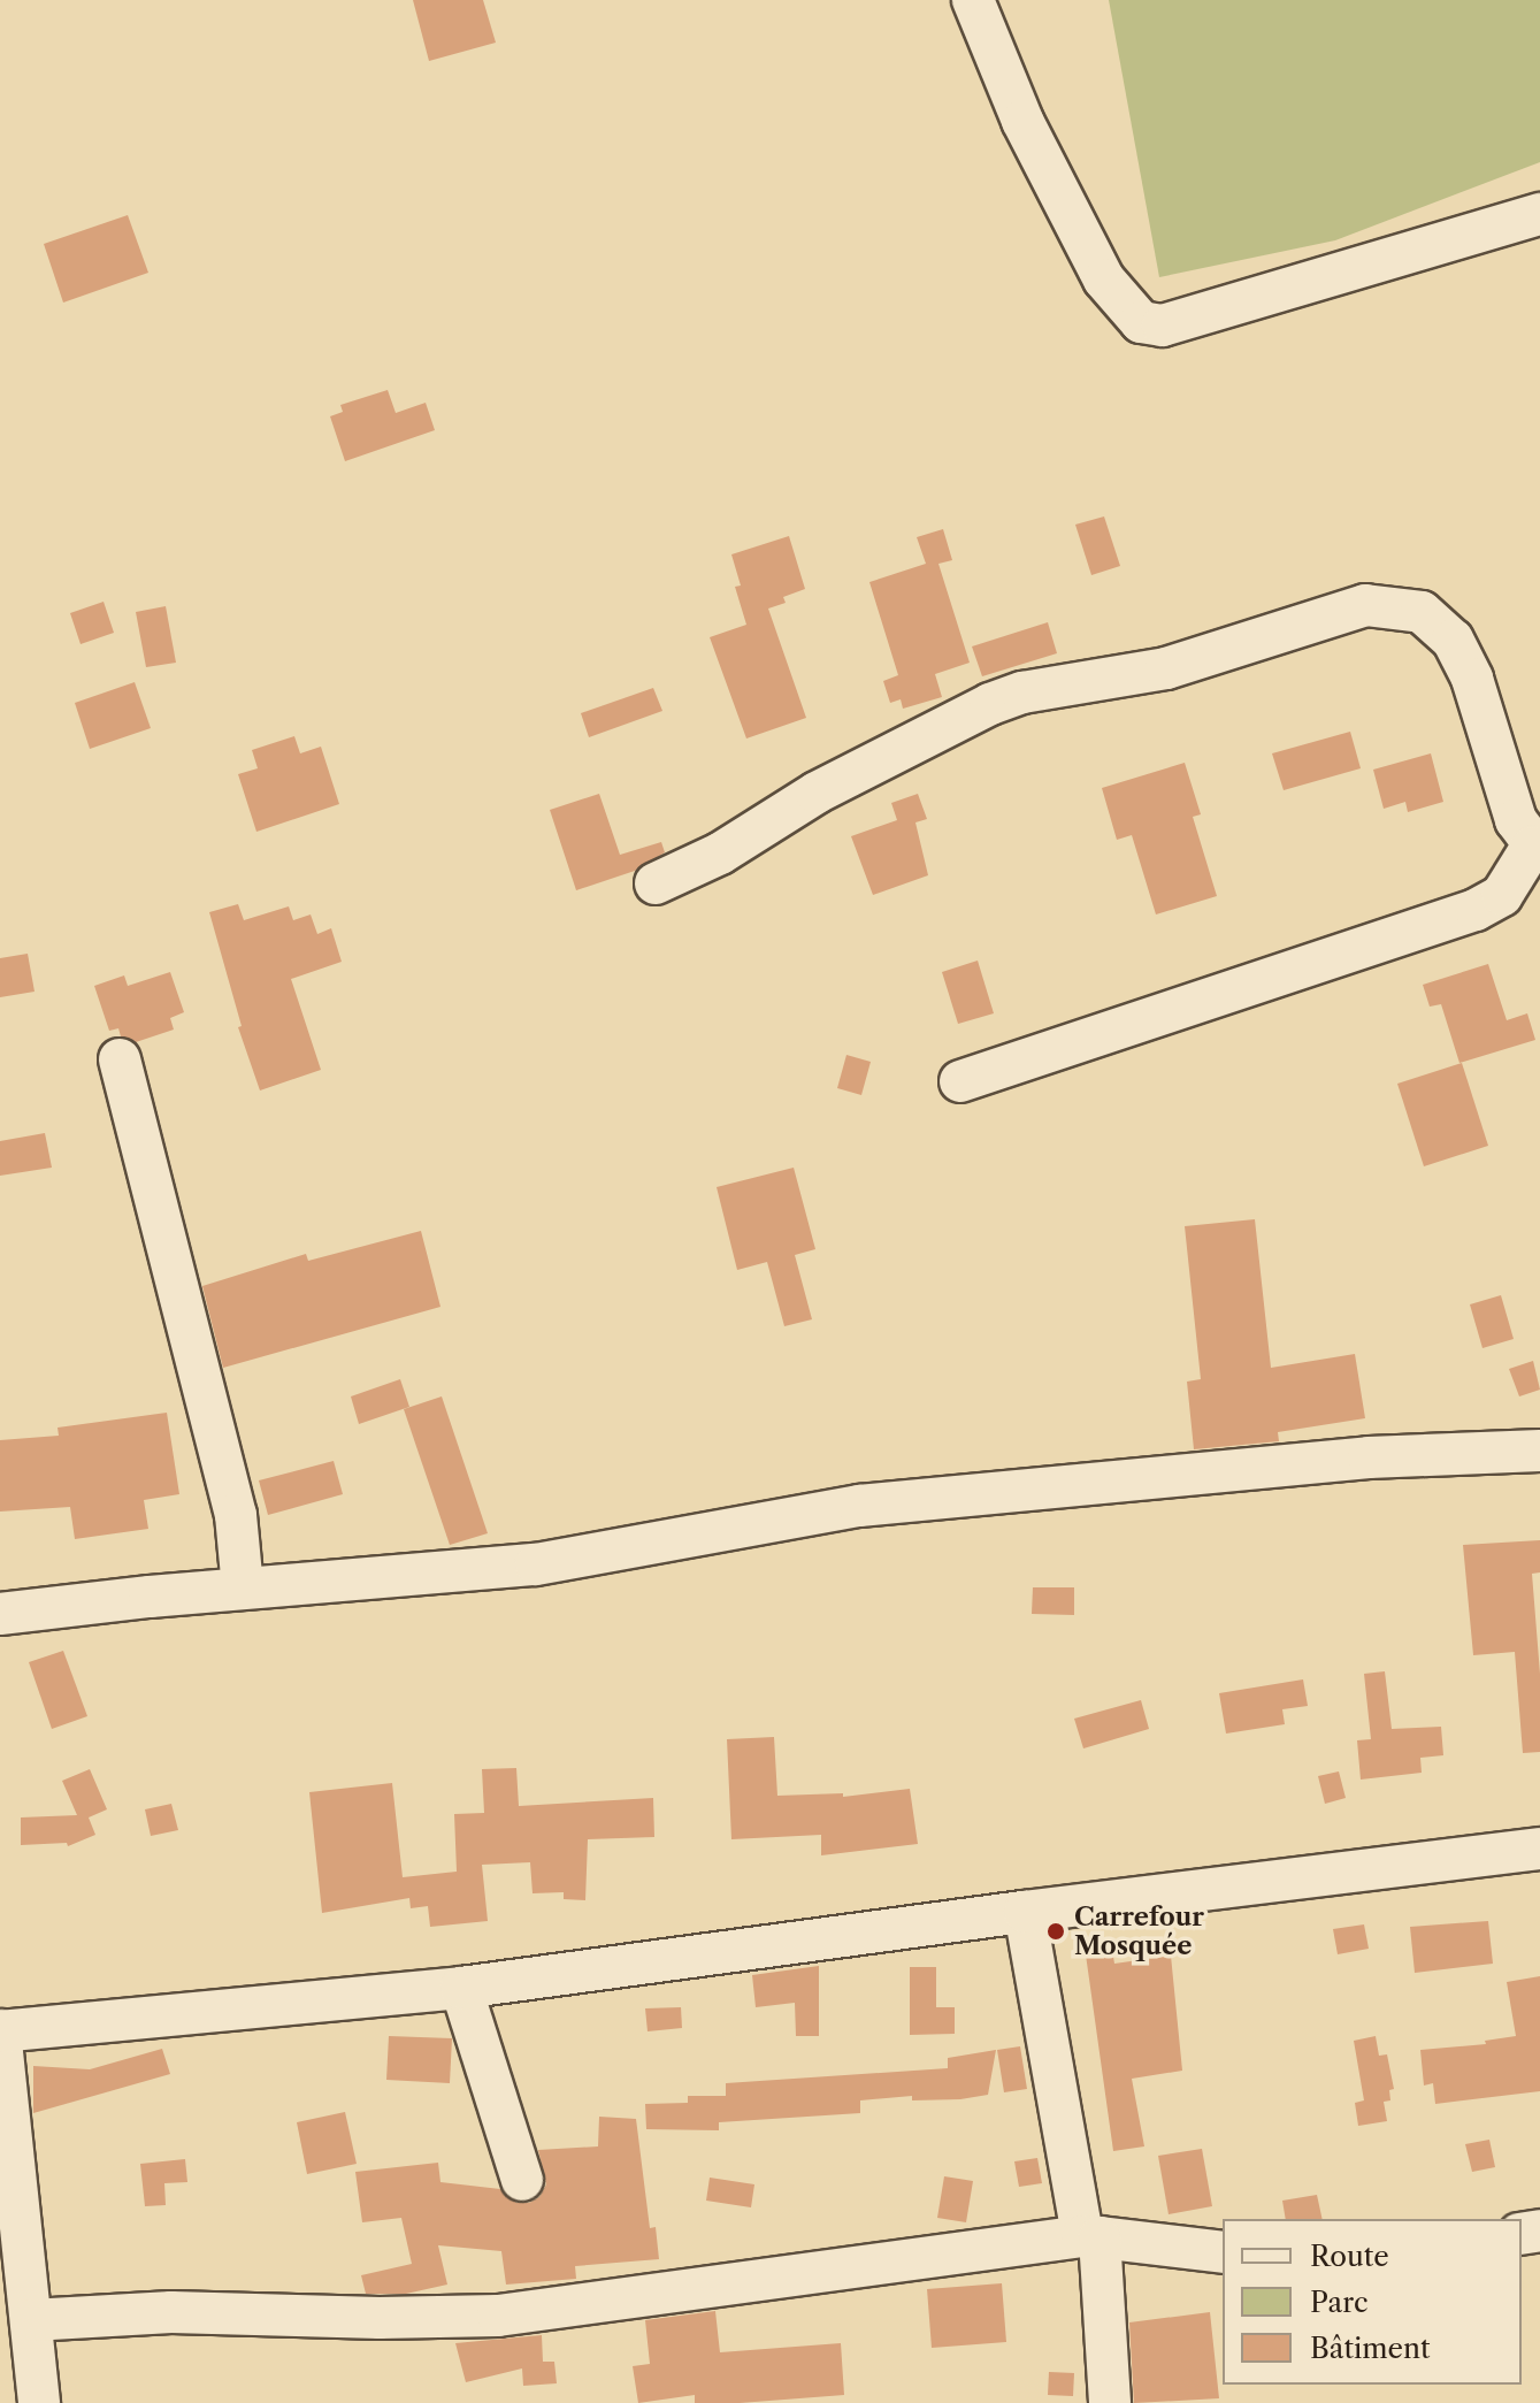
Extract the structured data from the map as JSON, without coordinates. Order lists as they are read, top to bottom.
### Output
{
  "places": ["Carrefour Mosquée"],
  "legend": ["Route", "Parc", "Bâtiment"]
}
